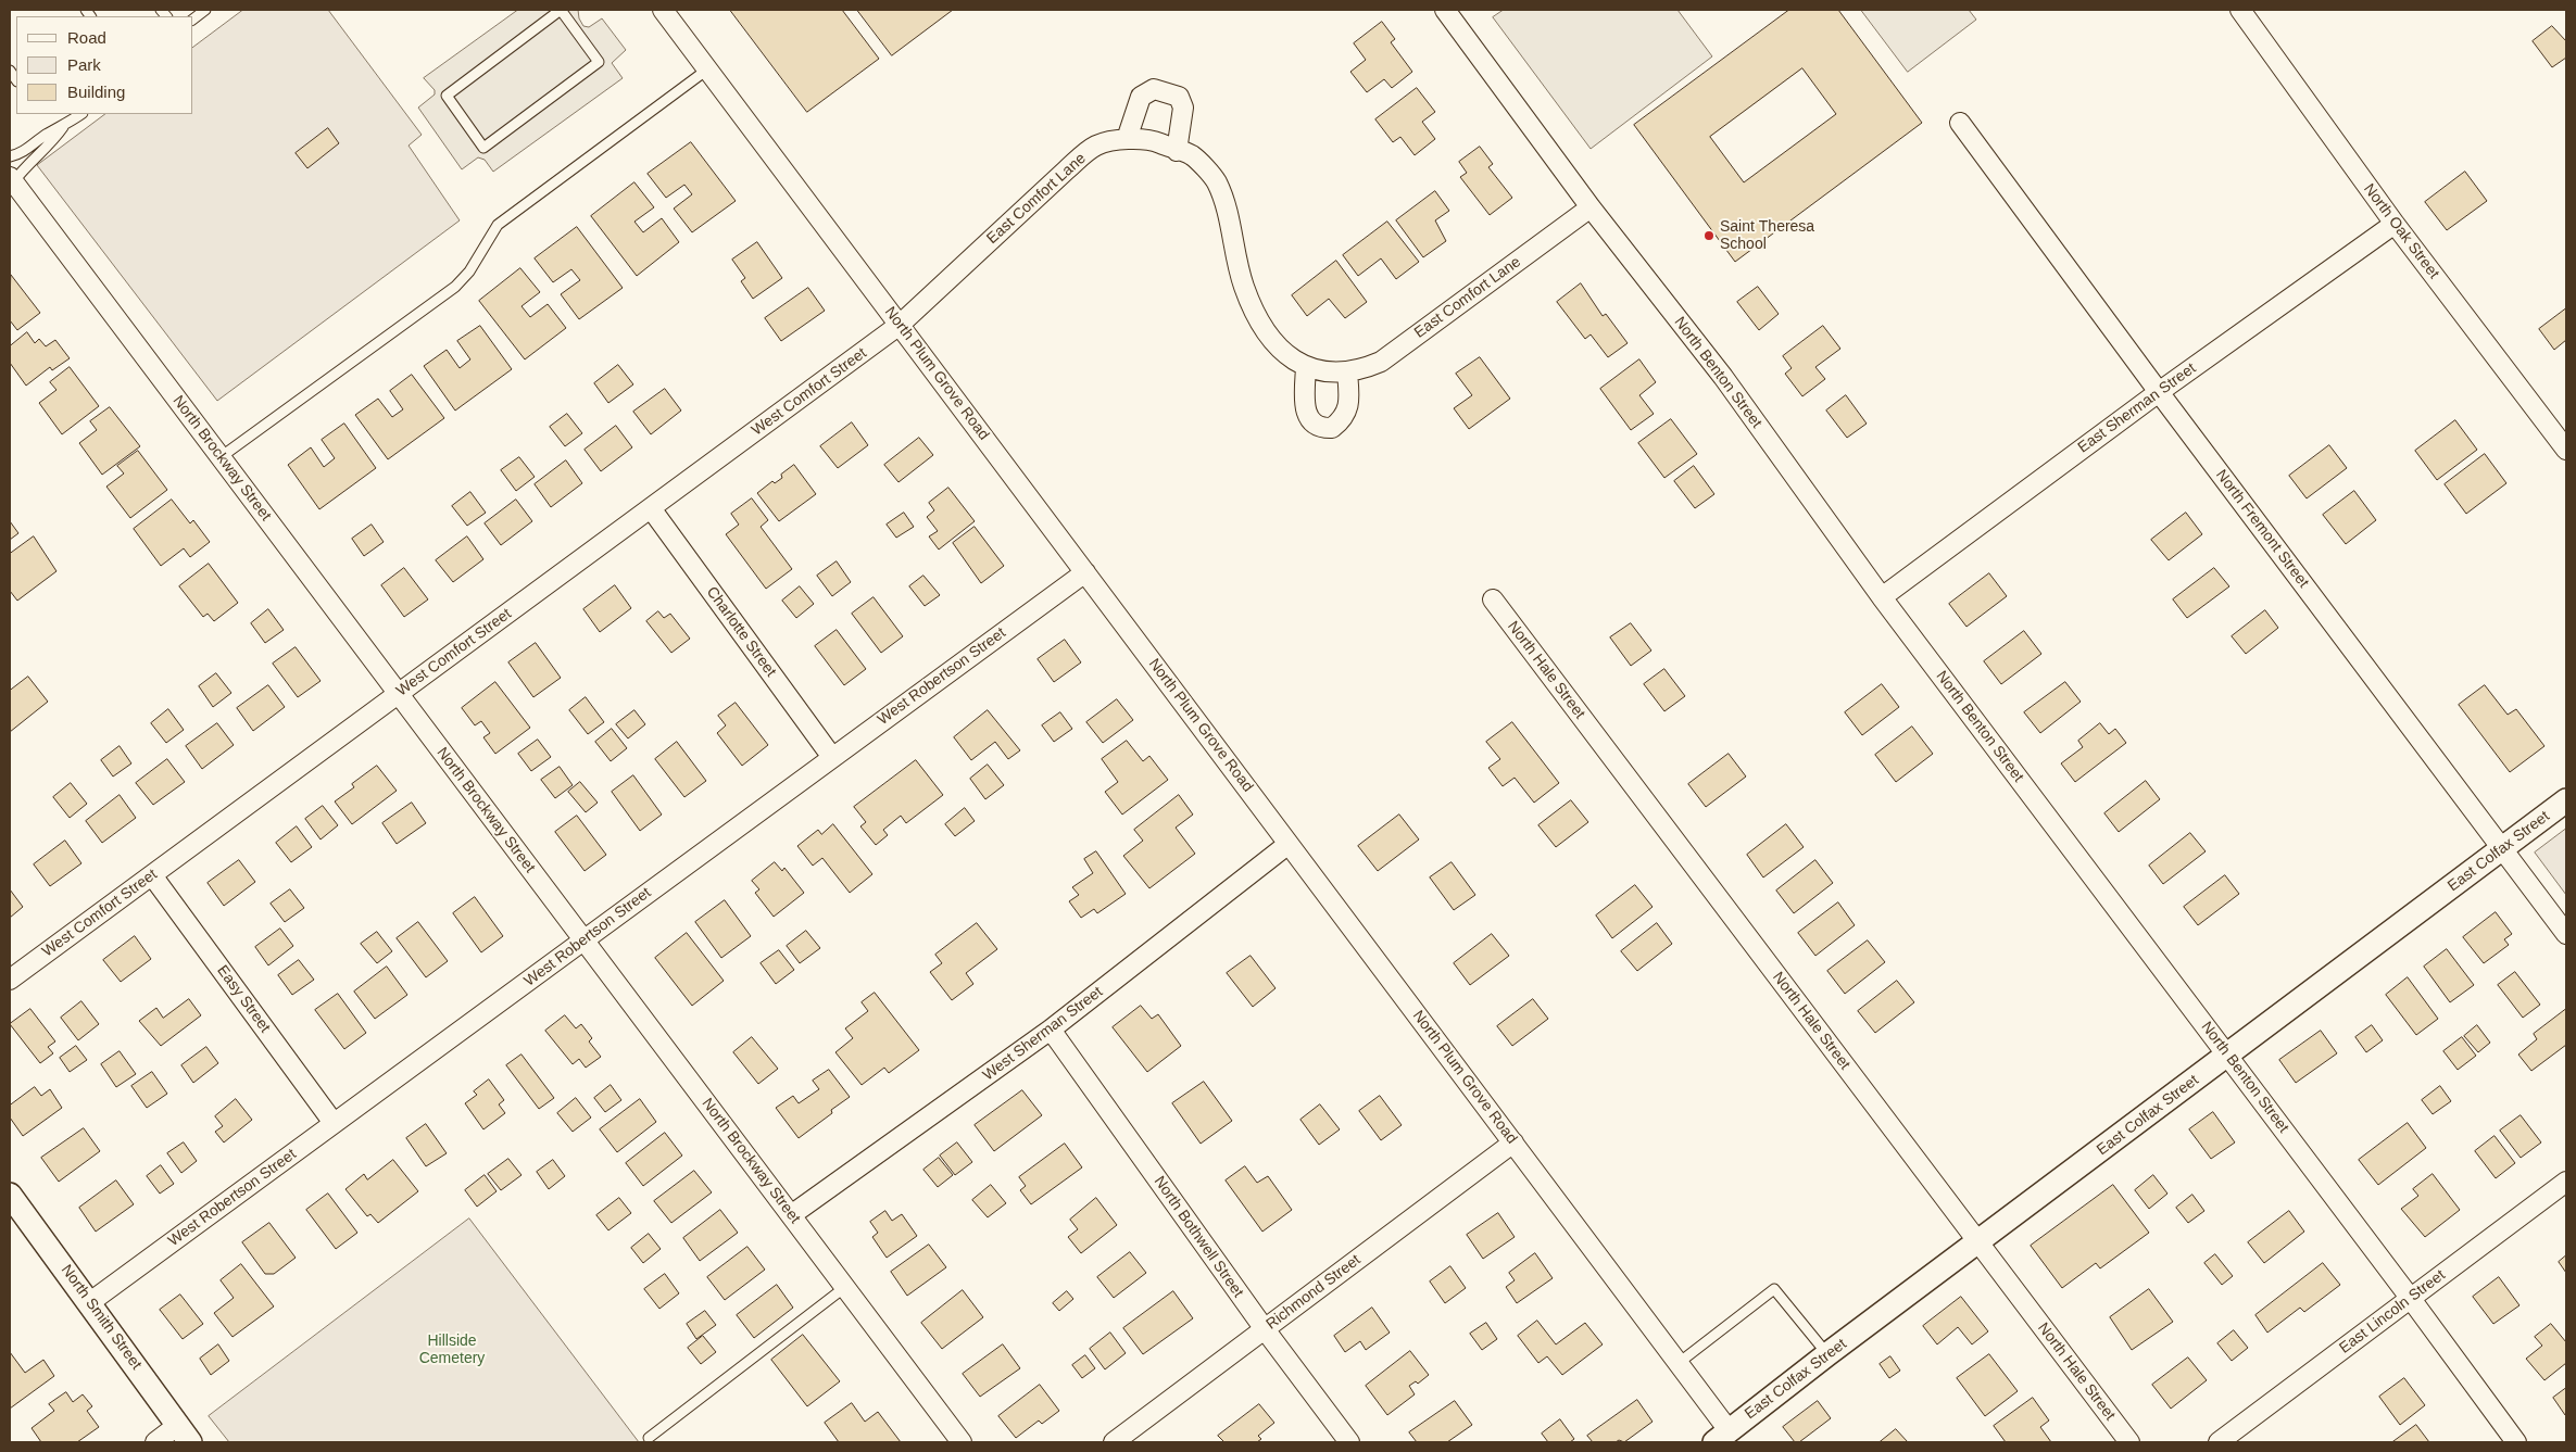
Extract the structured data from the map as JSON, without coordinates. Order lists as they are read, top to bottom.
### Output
{
  "streets": {
    "street": [
      "East Comfort Lane",
      "North Oak Street",
      "North Benton Street",
      "North Plum Grove Road",
      "West Comfort Street",
      "East Sherman Street",
      "North Brockway Street",
      "North Fremont Street",
      "Charlotte Street",
      "North Hale Street",
      "West Robertson Street",
      "East Colfax Street",
      "Easy Street",
      "West Sherman Street",
      "North Bothwell Street",
      "Richmond Street",
      "East Lincoln Street",
      "North Smith Street"
    ]
  },
  "crossings": [
    ["East Comfort Lane", "North Benton Street"],
    ["East Comfort Lane", "North Plum Grove Road"],
    ["East Comfort Lane", "West Comfort Street"],
    ["North Oak Street", "East Sherman Street"],
    ["North Benton Street", "East Sherman Street"],
    ["North Benton Street", "East Colfax Street"],
    ["North Benton Street", "East Lincoln Street"],
    ["North Plum Grove Road", "West Comfort Street"],
    ["North Plum Grove Road", "West Robertson Street"],
    ["North Plum Grove Road", "East Colfax Street"],
    ["North Plum Grove Road", "West Sherman Street"],
    ["North Plum Grove Road", "Richmond Street"],
    ["West Comfort Street", "North Brockway Street"],
    ["West Comfort Street", "Charlotte Street"],
    ["West Comfort Street", "Easy Street"],
    ["East Sherman Street", "North Fremont Street"],
    ["North Brockway Street", "West Robertson Street"],
    ["North Brockway Street", "West Sherman Street"],
    ["North Fremont Street", "East Colfax Street"],
    ["Charlotte Street", "West Robertson Street"],
    ["North Hale Street", "East Colfax Street"],
    ["West Robertson Street", "Easy Street"],
    ["West Robertson Street", "North Smith Street"],
    ["West Sherman Street", "North Bothwell Street"],
    ["North Bothwell Street", "Richmond Street"]
  ],
  "parks": ["Hillside Cemetery"],
  "places": ["Saint Theresa School"],
  "legend": ["Road", "Park", "Building"]
}
